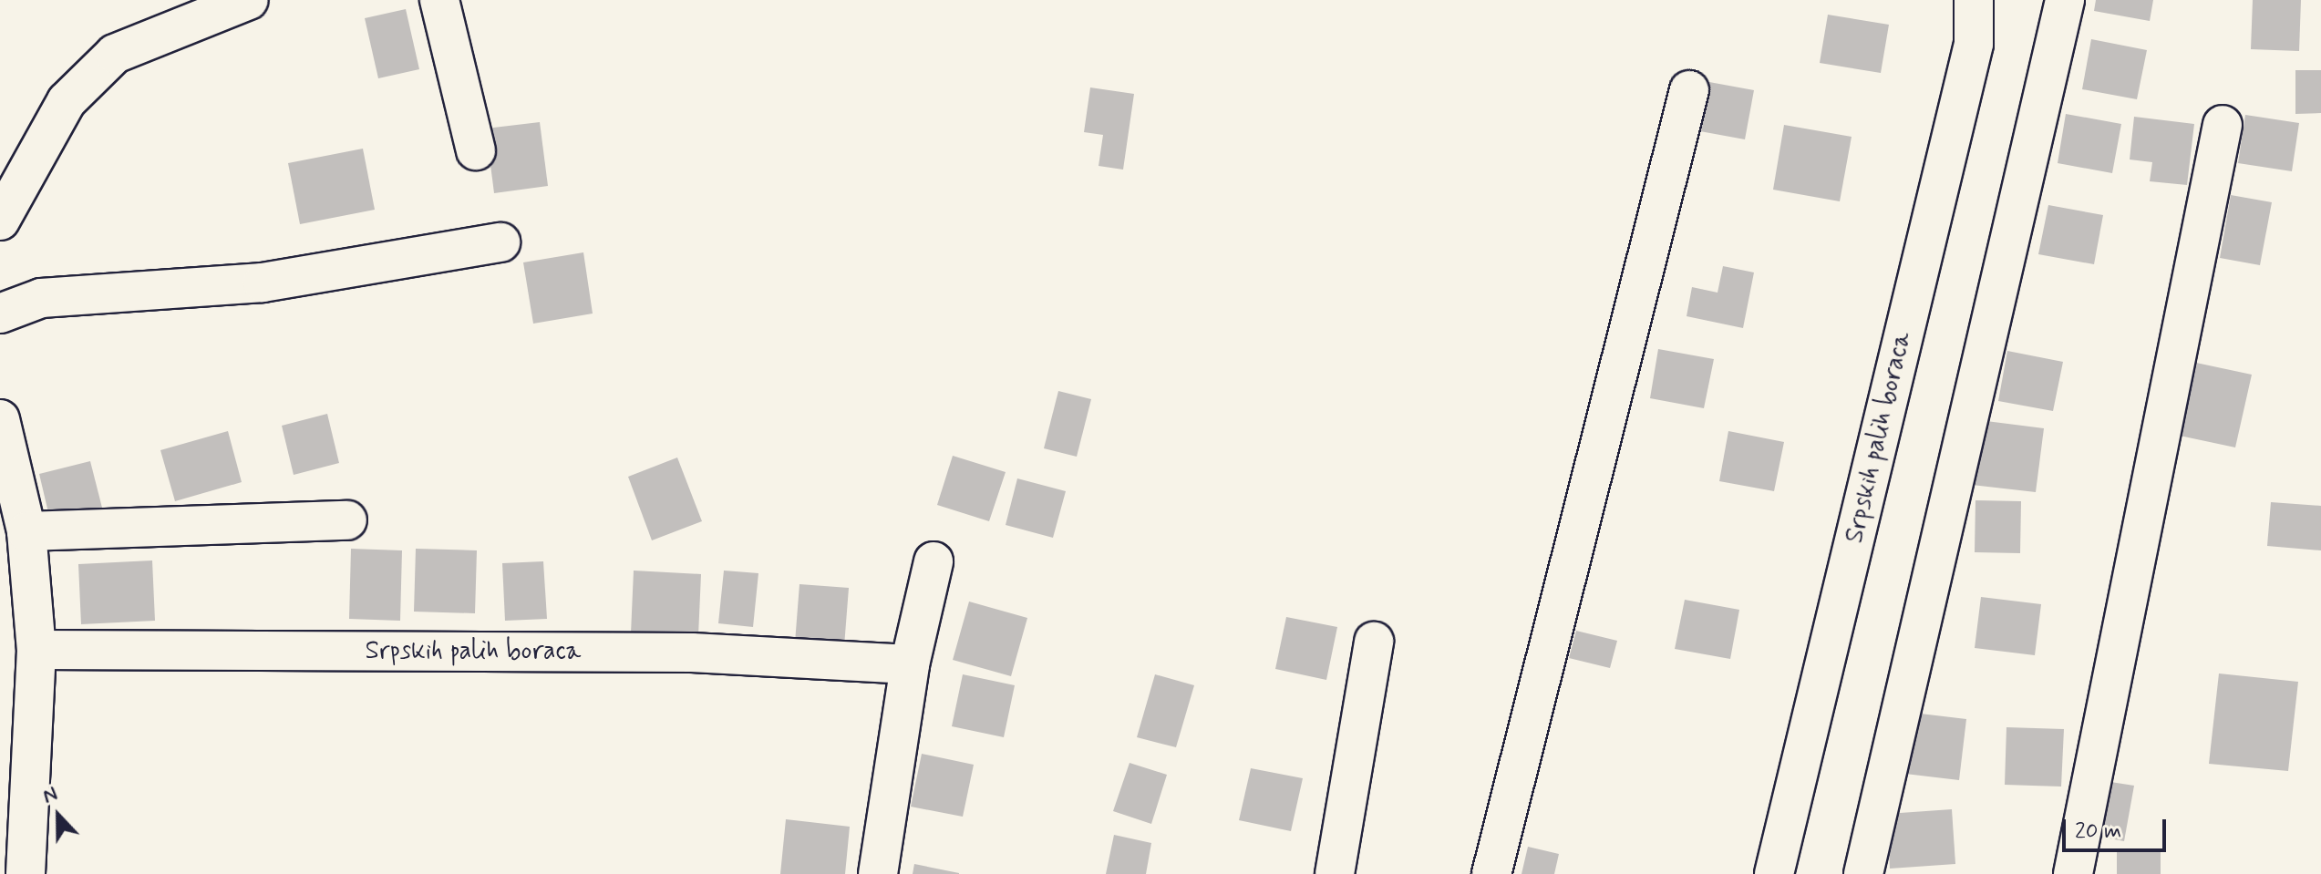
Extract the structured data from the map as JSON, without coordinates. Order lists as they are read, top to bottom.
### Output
{
  "streets": {
    "street": ["Srpskih palih boraca"]
  },
  "scale_bar": "20 m",
  "north": "top"
}
